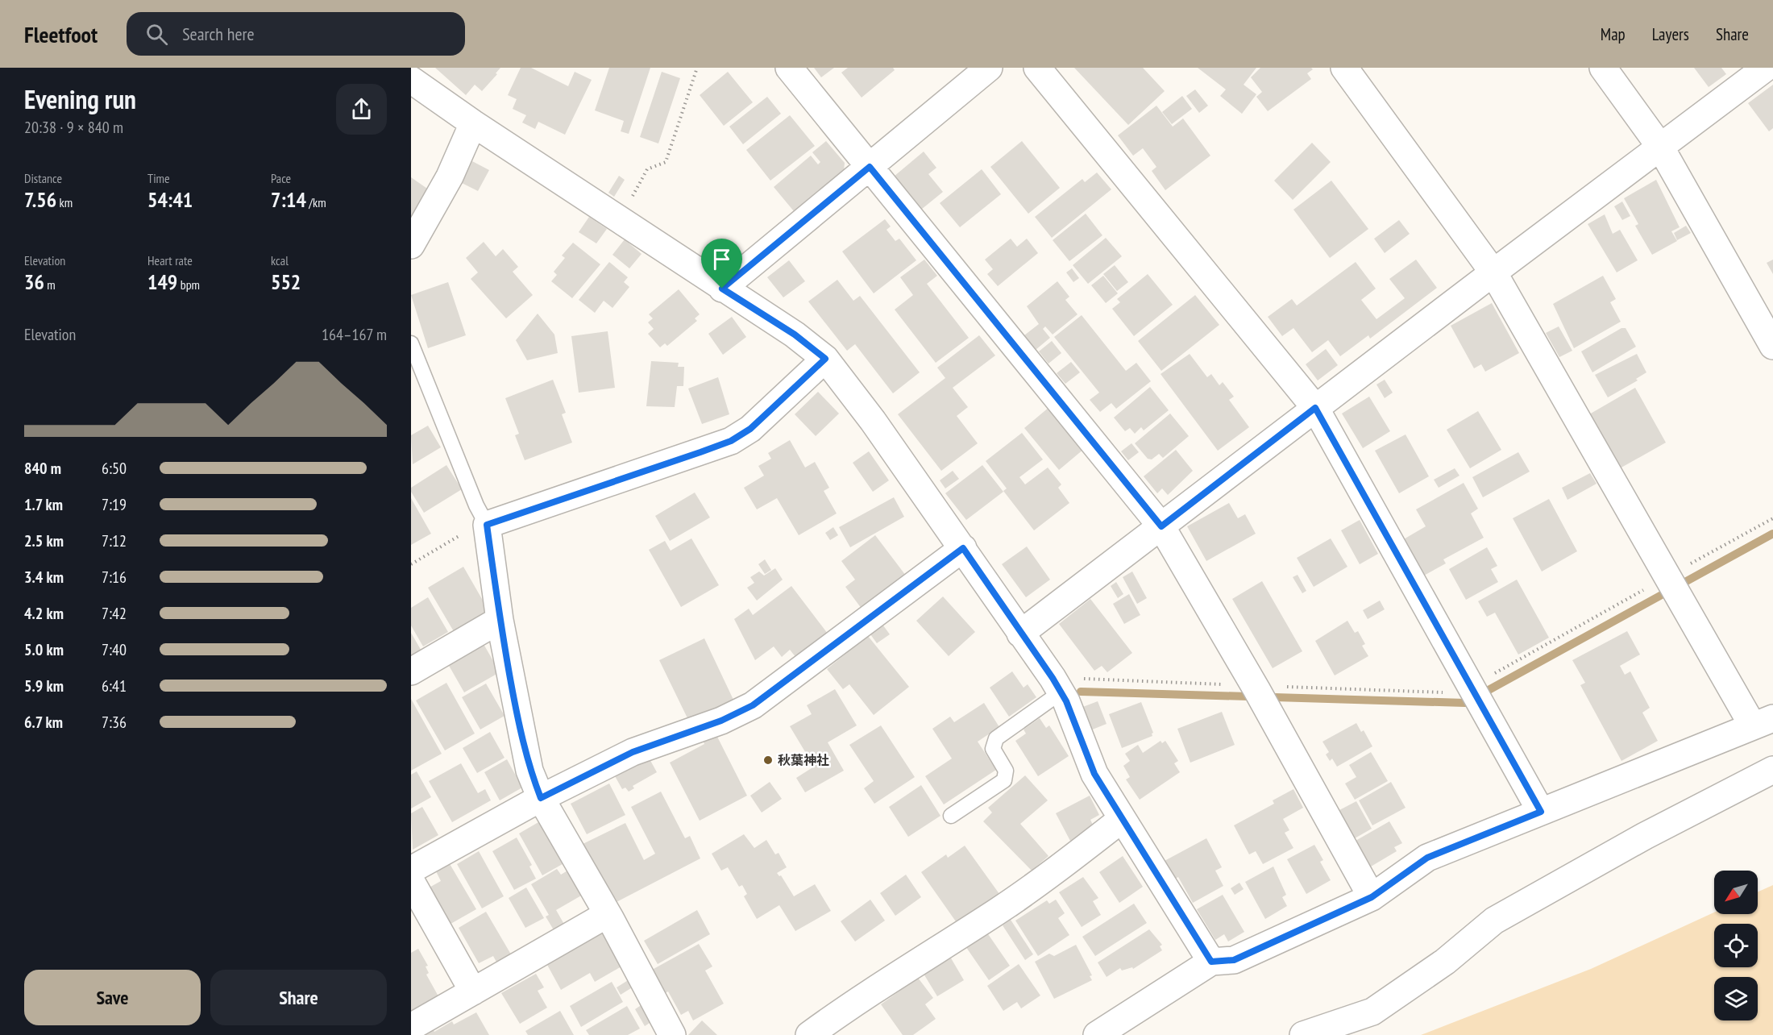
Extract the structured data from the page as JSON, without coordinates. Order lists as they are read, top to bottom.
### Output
{
  "places": ["秋葉神社"],
  "north": "bottom left",
  "page": {
    "header": "Fleetfoot",
    "search": "Search here",
    "nav": ["Map", "Layers", "Share"],
    "heading": ["Evening run", "20:38 · 9 × 840 m"],
    "stats": [
      ["Distance", "7.56 km"],
      ["Time", "54:41"],
      ["Pace", "7:14 /km"],
      ["Elevation", "36 m"],
      ["Heart rate", "149 bpm"],
      ["kcal", "552"]
    ],
    "chart": ["Elevation", "164–167 m"],
    "list": [
      {
        "name": "840 m",
        "note": "6:50"
      },
      {
        "name": "1.7 km",
        "note": "7:19"
      },
      {
        "name": "2.5 km",
        "note": "7:12"
      },
      {
        "name": "3.4 km",
        "note": "7:16"
      },
      {
        "name": "4.2 km",
        "note": "7:42"
      },
      {
        "name": "5.0 km",
        "note": "7:40"
      },
      {
        "name": "5.9 km",
        "note": "6:41"
      },
      {
        "name": "6.7 km",
        "note": "7:36"
      }
    ],
    "buttons": ["Save", "Share"]
  }
}
